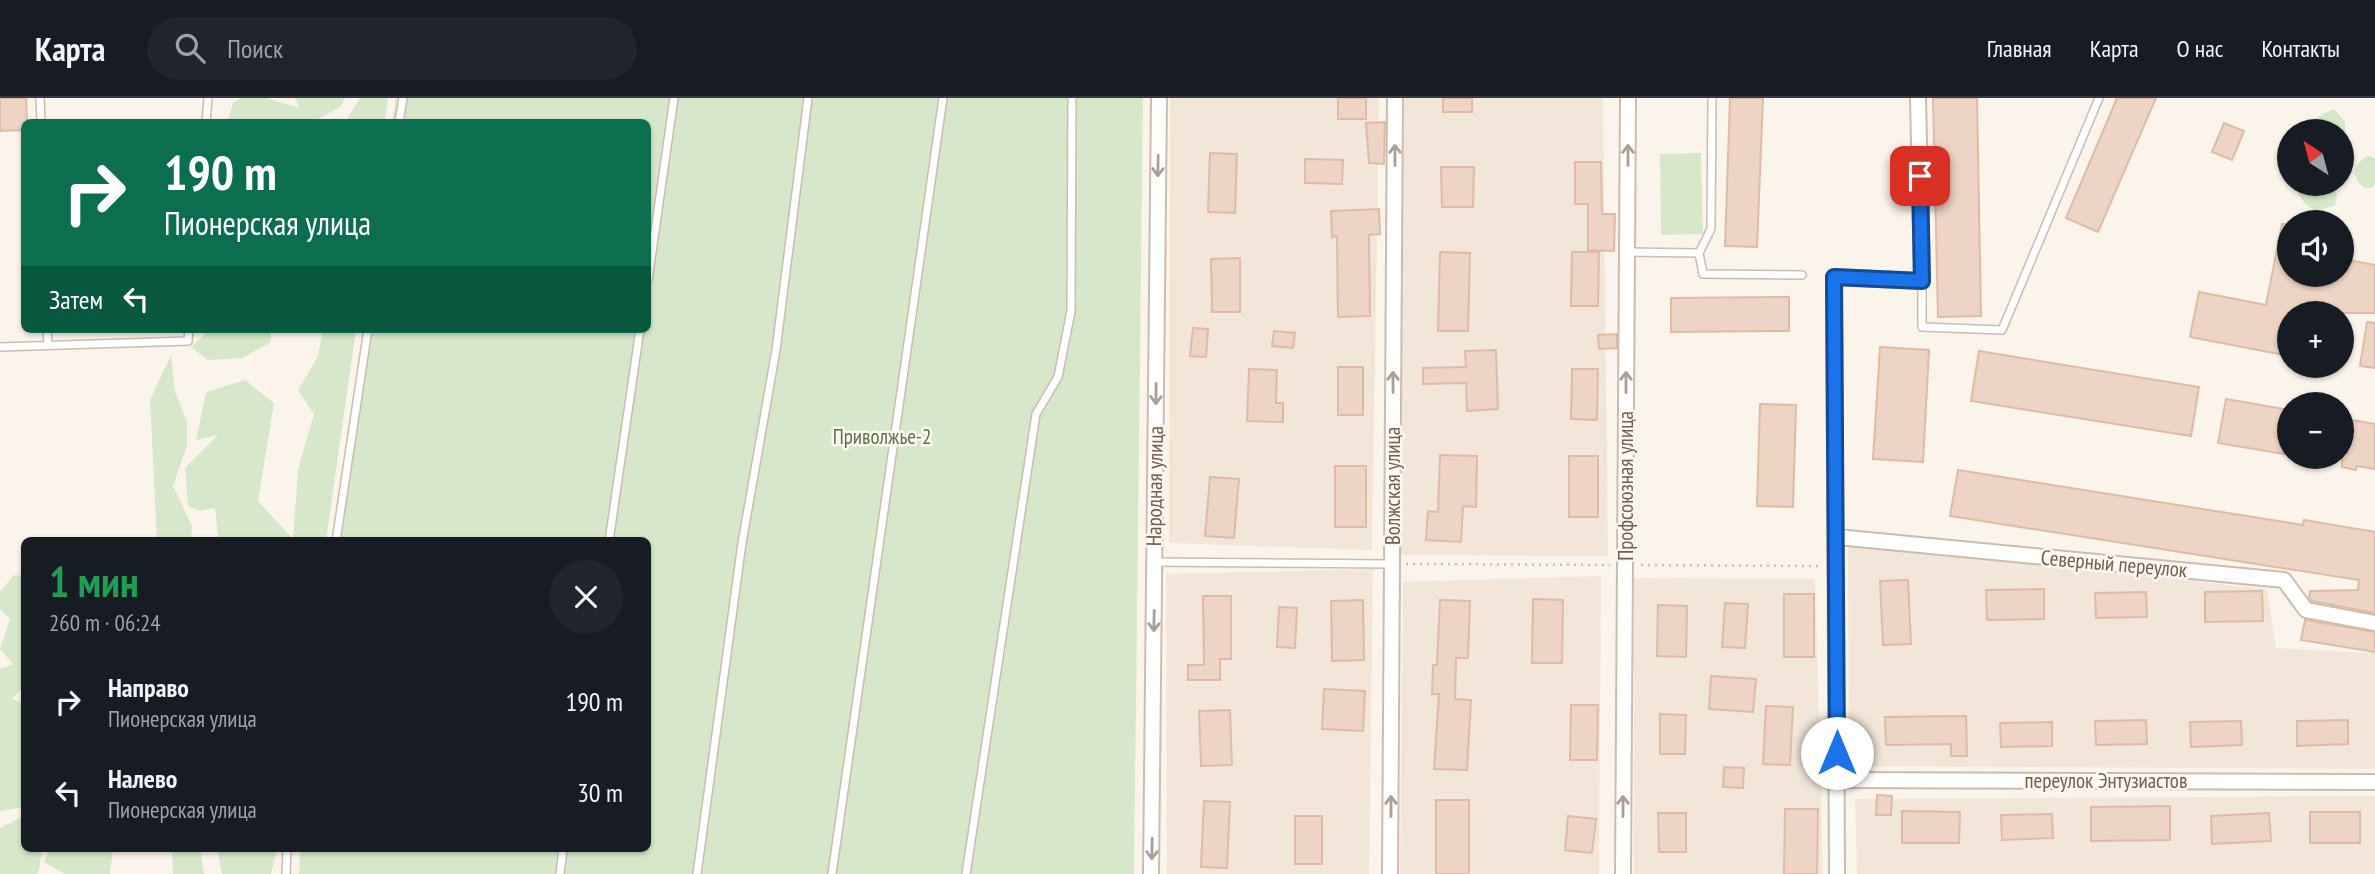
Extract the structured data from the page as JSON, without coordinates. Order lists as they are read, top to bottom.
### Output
{
  "streets": {
    "street": [
      "Народная улица",
      "Волжская улица",
      "Профсоюзная улица",
      "Северный переулок",
      "переулок Энтузиастов"
    ]
  },
  "one_way": ["Народная улица", "Волжская улица", "Профсоюзная улица"],
  "parks": ["Приволжье-2"],
  "north": "top left",
  "page": {
    "header": "Карта",
    "search": "Поиск",
    "nav": [
      "Главная",
      "Карта",
      "О нас",
      "Контакты"
    ],
    "map_buttons": ["+", "−"],
    "turn": ["190 m", "Пионерская улица"],
    "then": "Затем",
    "heading": ["1 мин", "260 m · 06:24"],
    "list": [
      {
        "name": "Направо",
        "note": "Пионерская улица",
        "value": "190 m"
      },
      {
        "name": "Налево",
        "note": "Пионерская улица",
        "value": "30 m"
      }
    ]
  }
}
